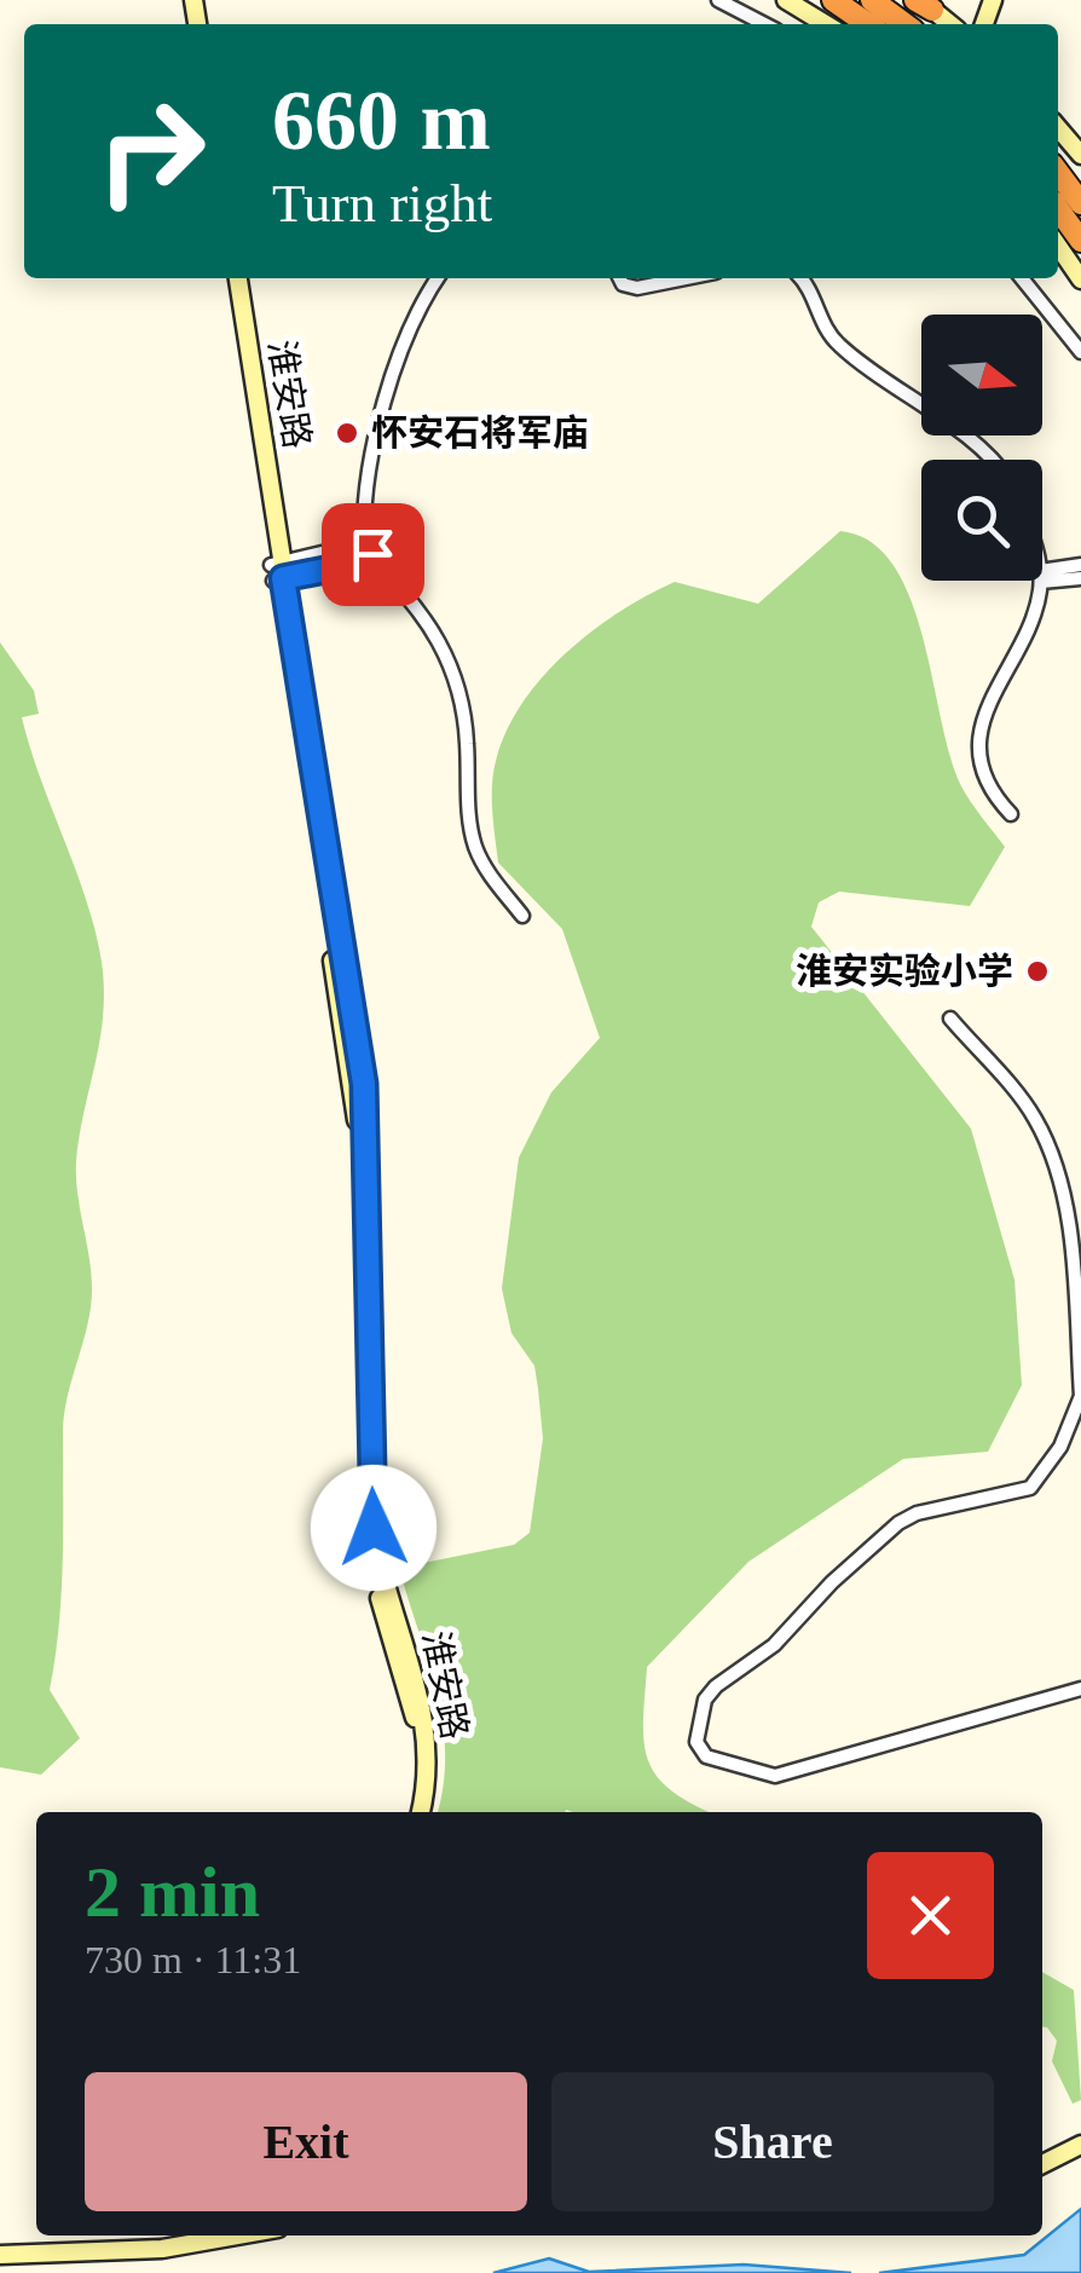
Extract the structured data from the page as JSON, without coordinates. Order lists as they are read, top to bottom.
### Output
{
  "streets": {
    "main road": ["淮安路"]
  },
  "places": ["怀安石将军庙", "淮安实验小学"],
  "north": "right",
  "page": {
    "turn": ["660 m", "Turn right"],
    "heading": ["2 min", "730 m · 11:31"],
    "buttons": ["Exit", "Share"]
  }
}
